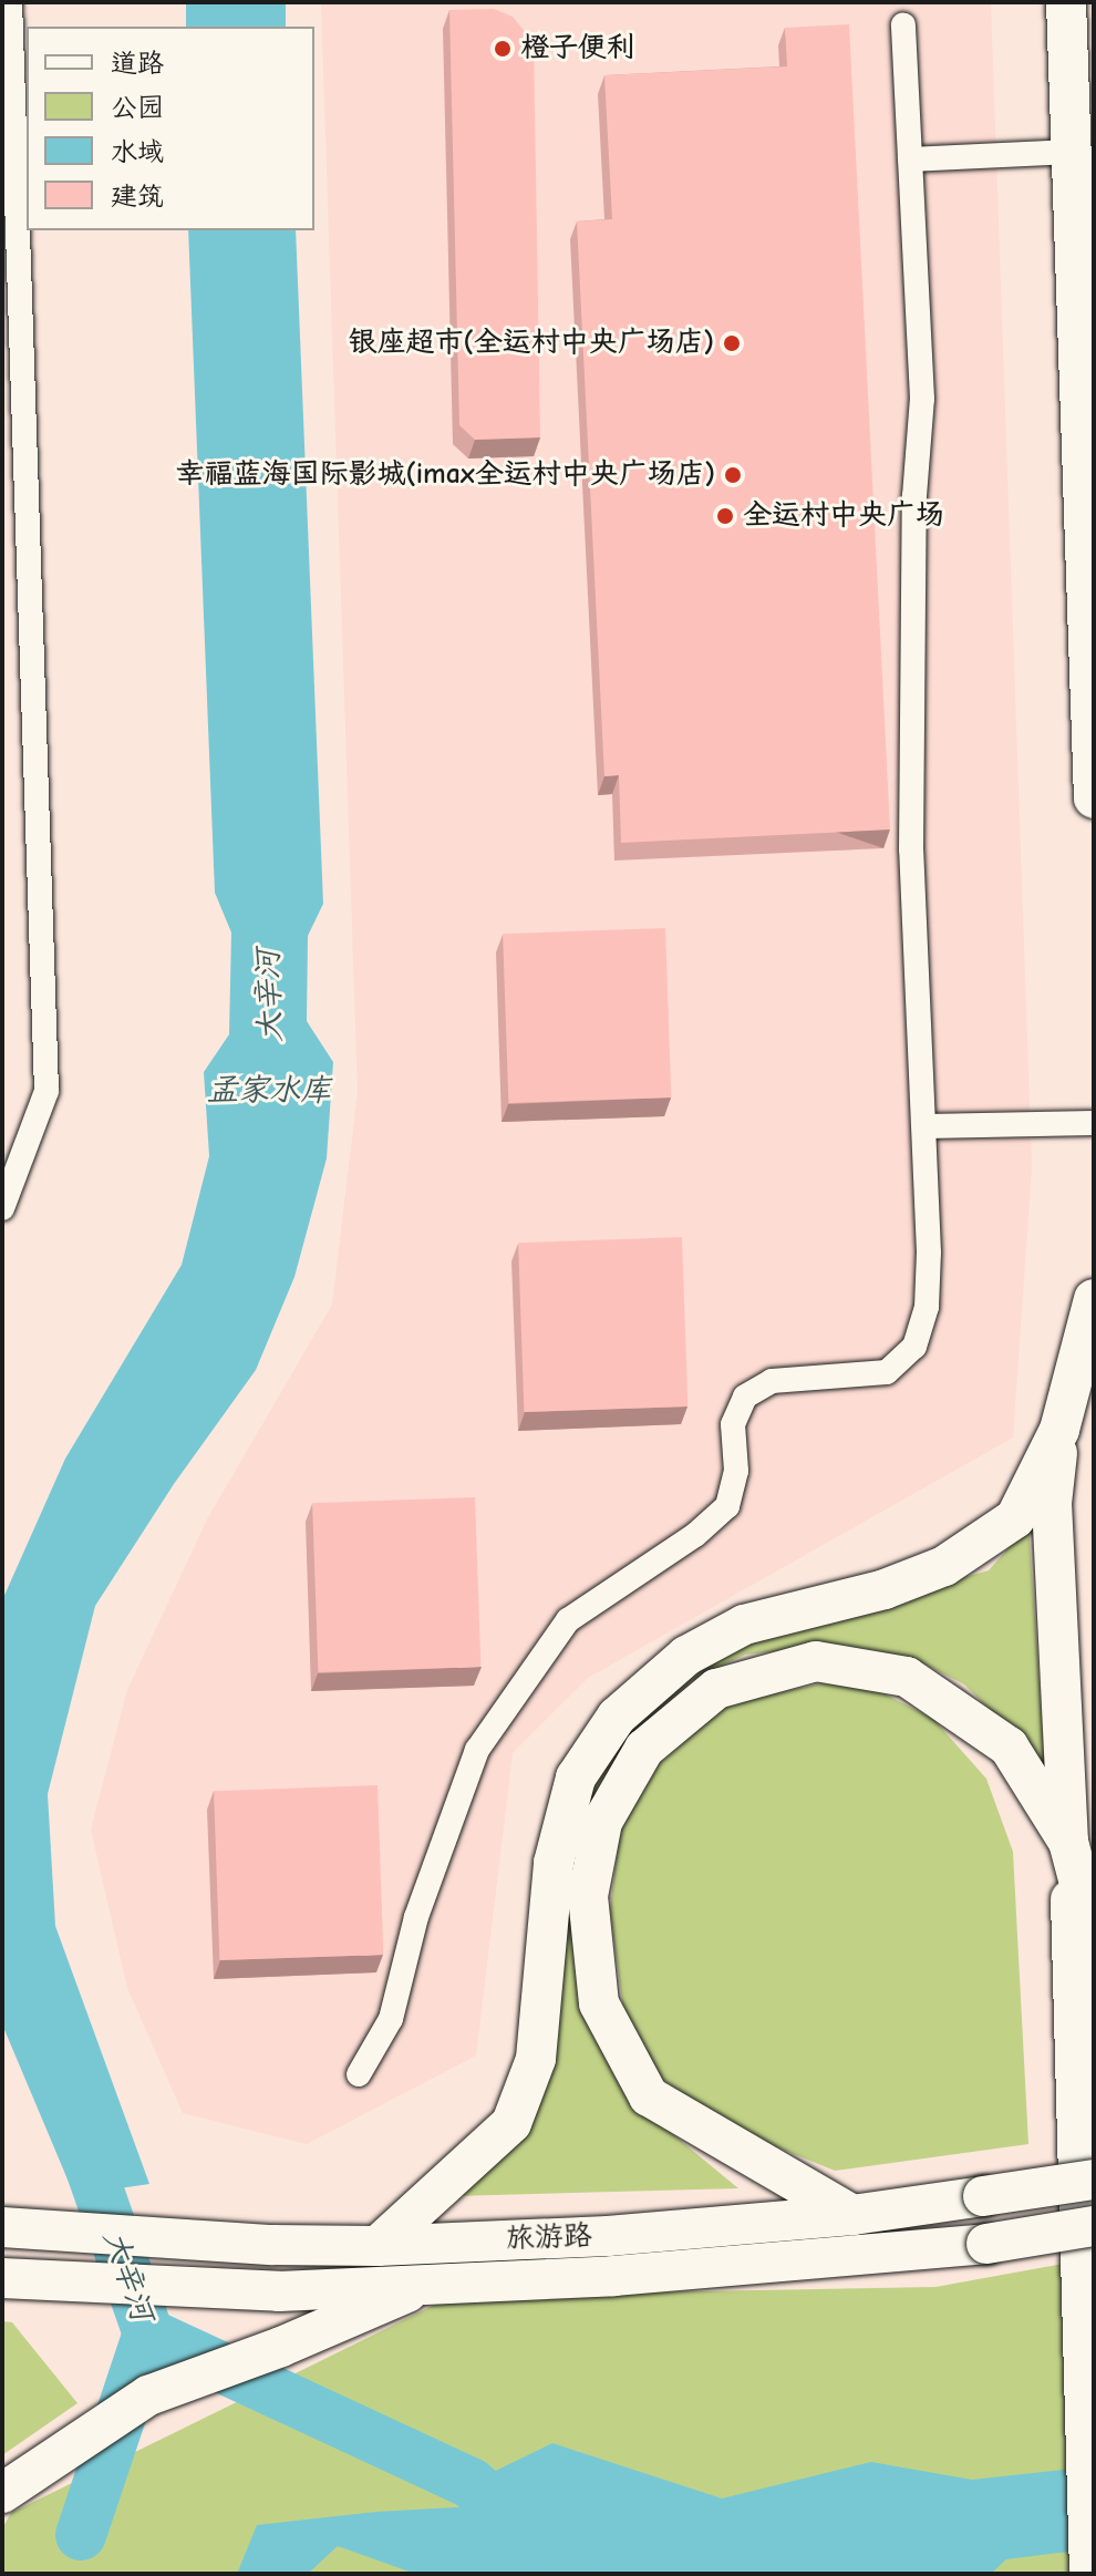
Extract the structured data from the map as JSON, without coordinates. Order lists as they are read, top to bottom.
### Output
{
  "streets": {
    "main road": ["旅游路"]
  },
  "water": ["大辛河", "孟家水库"],
  "places": [
    "橙子便利",
    "银座超市(全运村中央广场店)",
    "幸福蓝海国际影城(imax全运村中央广场店)",
    "全运村中央广场"
  ],
  "legend": [
    "道路",
    "公园",
    "水域",
    "建筑"
  ]
}
